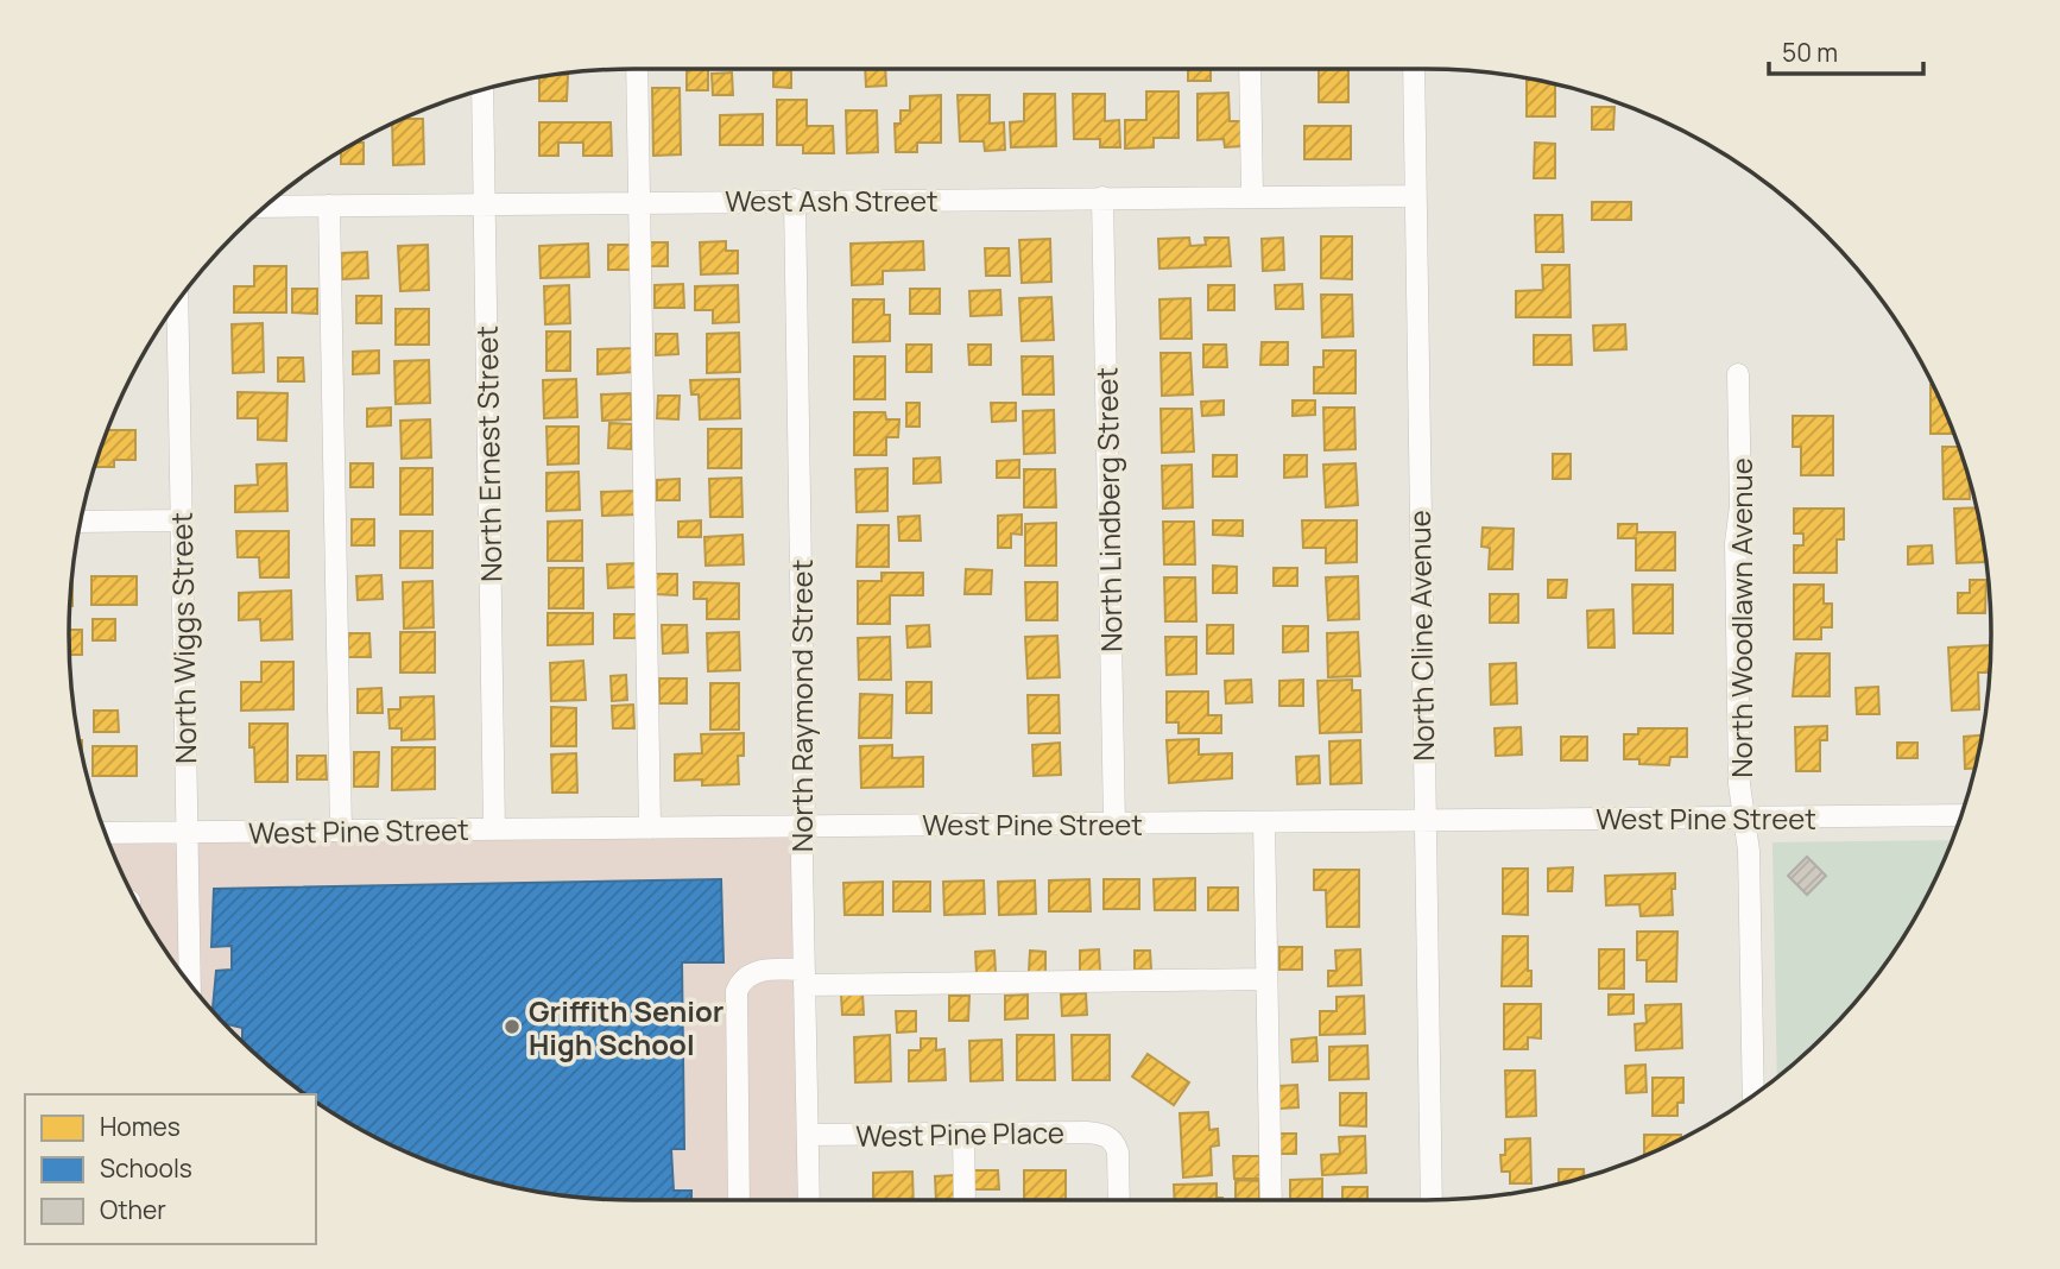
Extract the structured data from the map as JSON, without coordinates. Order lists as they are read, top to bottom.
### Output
{
  "streets": {
    "street": [
      "West Ash Street",
      "North Ernest Street",
      "North Lindberg Street",
      "North Woodlawn Avenue",
      "North Cline Avenue",
      "North Wiggs Street",
      "North Raymond Street",
      "West Pine Street",
      "West Pine Place"
    ]
  },
  "crossings": [
    ["West Ash Street", "North Ernest Street"],
    ["West Ash Street", "North Lindberg Street"],
    ["West Ash Street", "North Cline Avenue"],
    ["West Ash Street", "North Raymond Street"],
    ["North Ernest Street", "West Pine Street"],
    ["North Lindberg Street", "West Pine Street"],
    ["North Woodlawn Avenue", "West Pine Street"],
    ["North Cline Avenue", "West Pine Street"],
    ["North Wiggs Street", "West Pine Street"],
    ["North Raymond Street", "West Pine Street"],
    ["North Raymond Street", "West Pine Place"]
  ],
  "places": ["Griffith Senior High School"],
  "legend": ["Homes", "Schools", "Other"],
  "scale_bar": "50 m"
}
